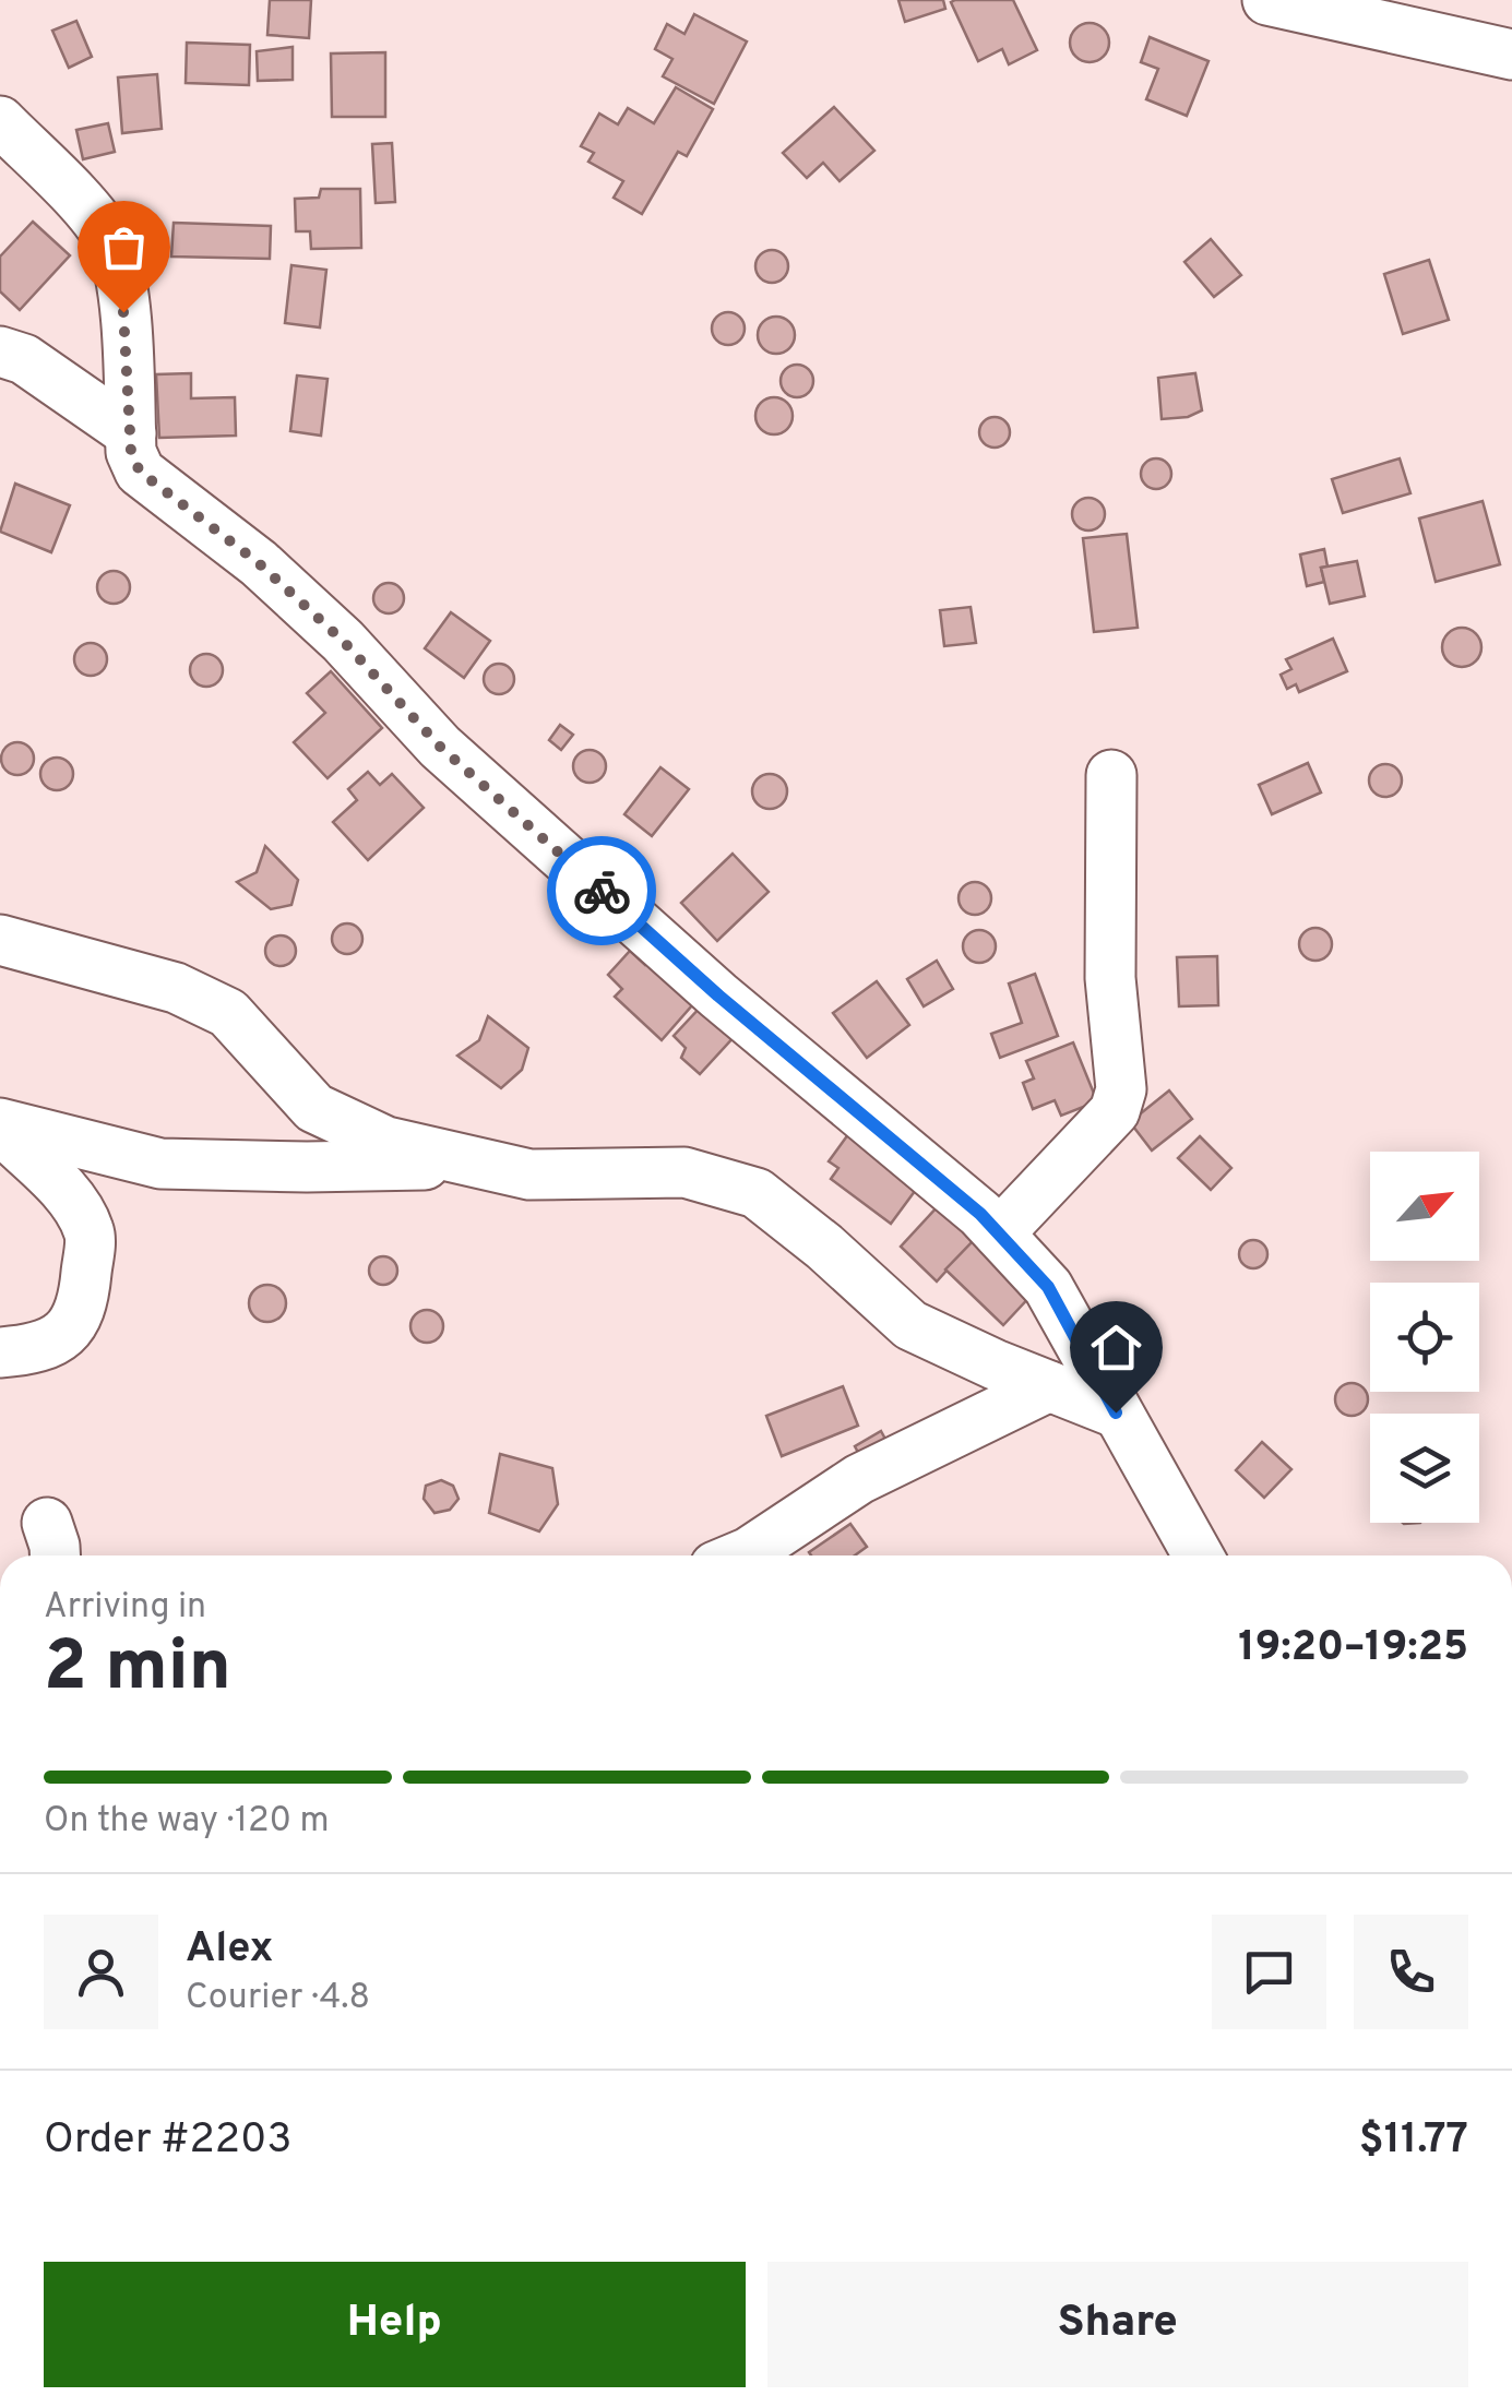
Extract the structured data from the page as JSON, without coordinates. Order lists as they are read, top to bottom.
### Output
{
  "north": "top right",
  "page": {
    "heading": ["2 min", "Arriving in", "19:20–19:25"],
    "panel": [
      "Alex",
      "Courier · 4.8",
      "Order #2203",
      "$11.77"
    ],
    "bar": "On the way · 120 m",
    "buttons": ["Help", "Share"]
  }
}
